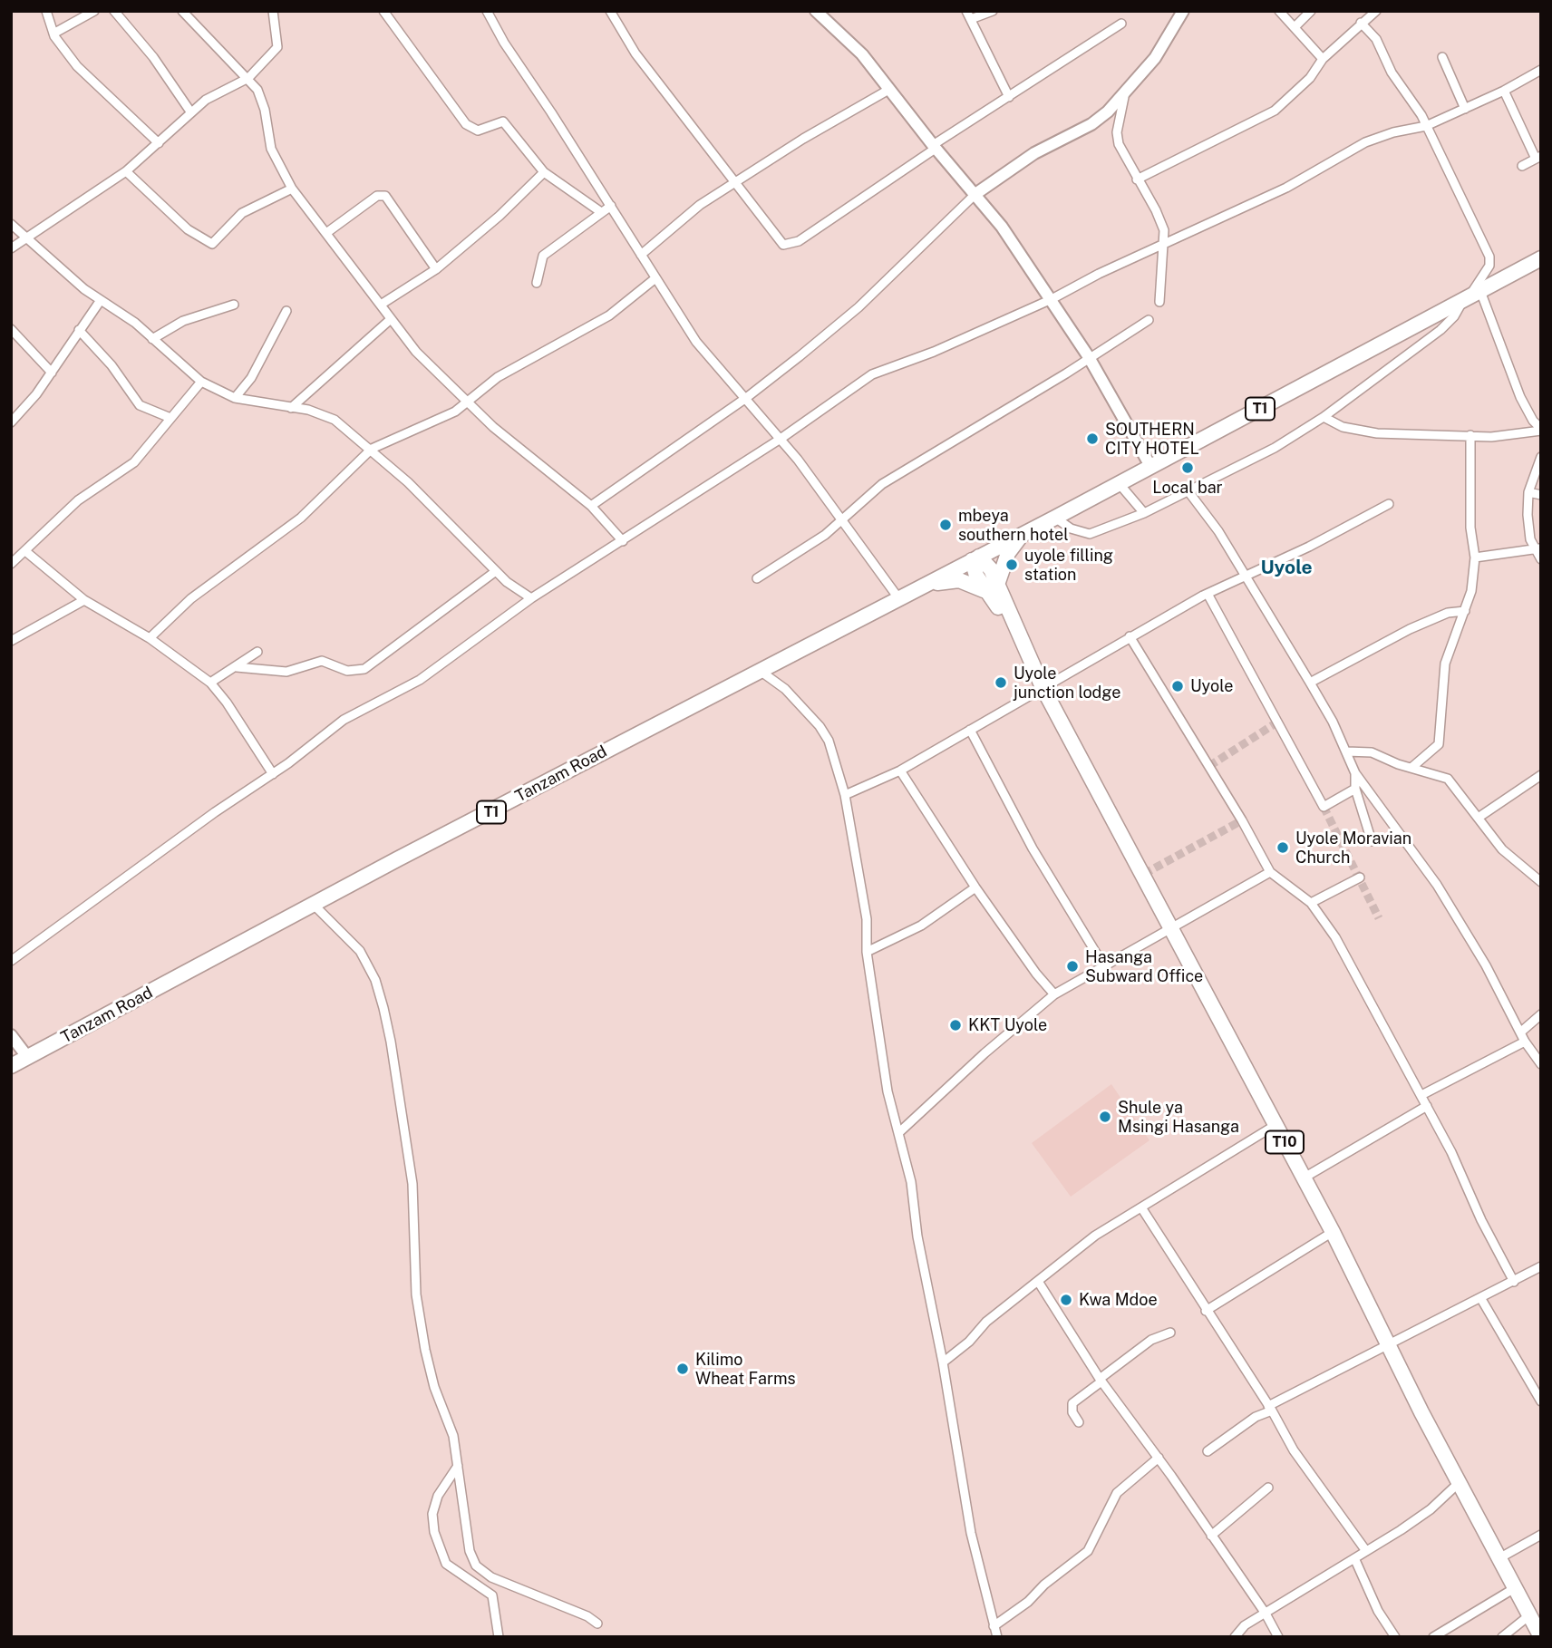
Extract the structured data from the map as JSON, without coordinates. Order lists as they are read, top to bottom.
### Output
{
  "streets": {
    "highway": ["T1", "Tanzam Road", "T10"]
  },
  "crossings": [
    ["T1", "Tanzam Road"],
    ["T1", "T10"],
    ["Tanzam Road", "T10"]
  ],
  "districts": ["Uyole"],
  "places": [
    "SOUTHERN CITY HOTEL",
    "Local bar",
    "mbeya southern hotel",
    "uyole filling station",
    "Uyole junction lodge",
    "Uyole",
    "Uyole Moravian Church",
    "Hasanga Subward Office",
    "KKT Uyole",
    "Shule ya Msingi Hasanga",
    "Kwa Mdoe",
    "Kilimo Wheat Farms"
  ]
}
